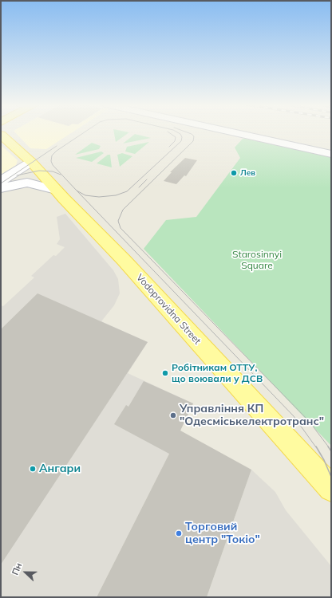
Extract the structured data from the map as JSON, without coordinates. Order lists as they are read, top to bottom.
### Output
{
  "streets": {
    "main road": ["Vodoprovidna Street"]
  },
  "parks": ["Starosinnyi Square"],
  "places": [
    "Лев",
    "Робітникам ОТТУ, що воювали у ДСВ",
    "Управління КП \"Одесміськелектротранс\"",
    "Ангари",
    "Торговий центр \"Токіо\""
  ],
  "north": "left"
}
